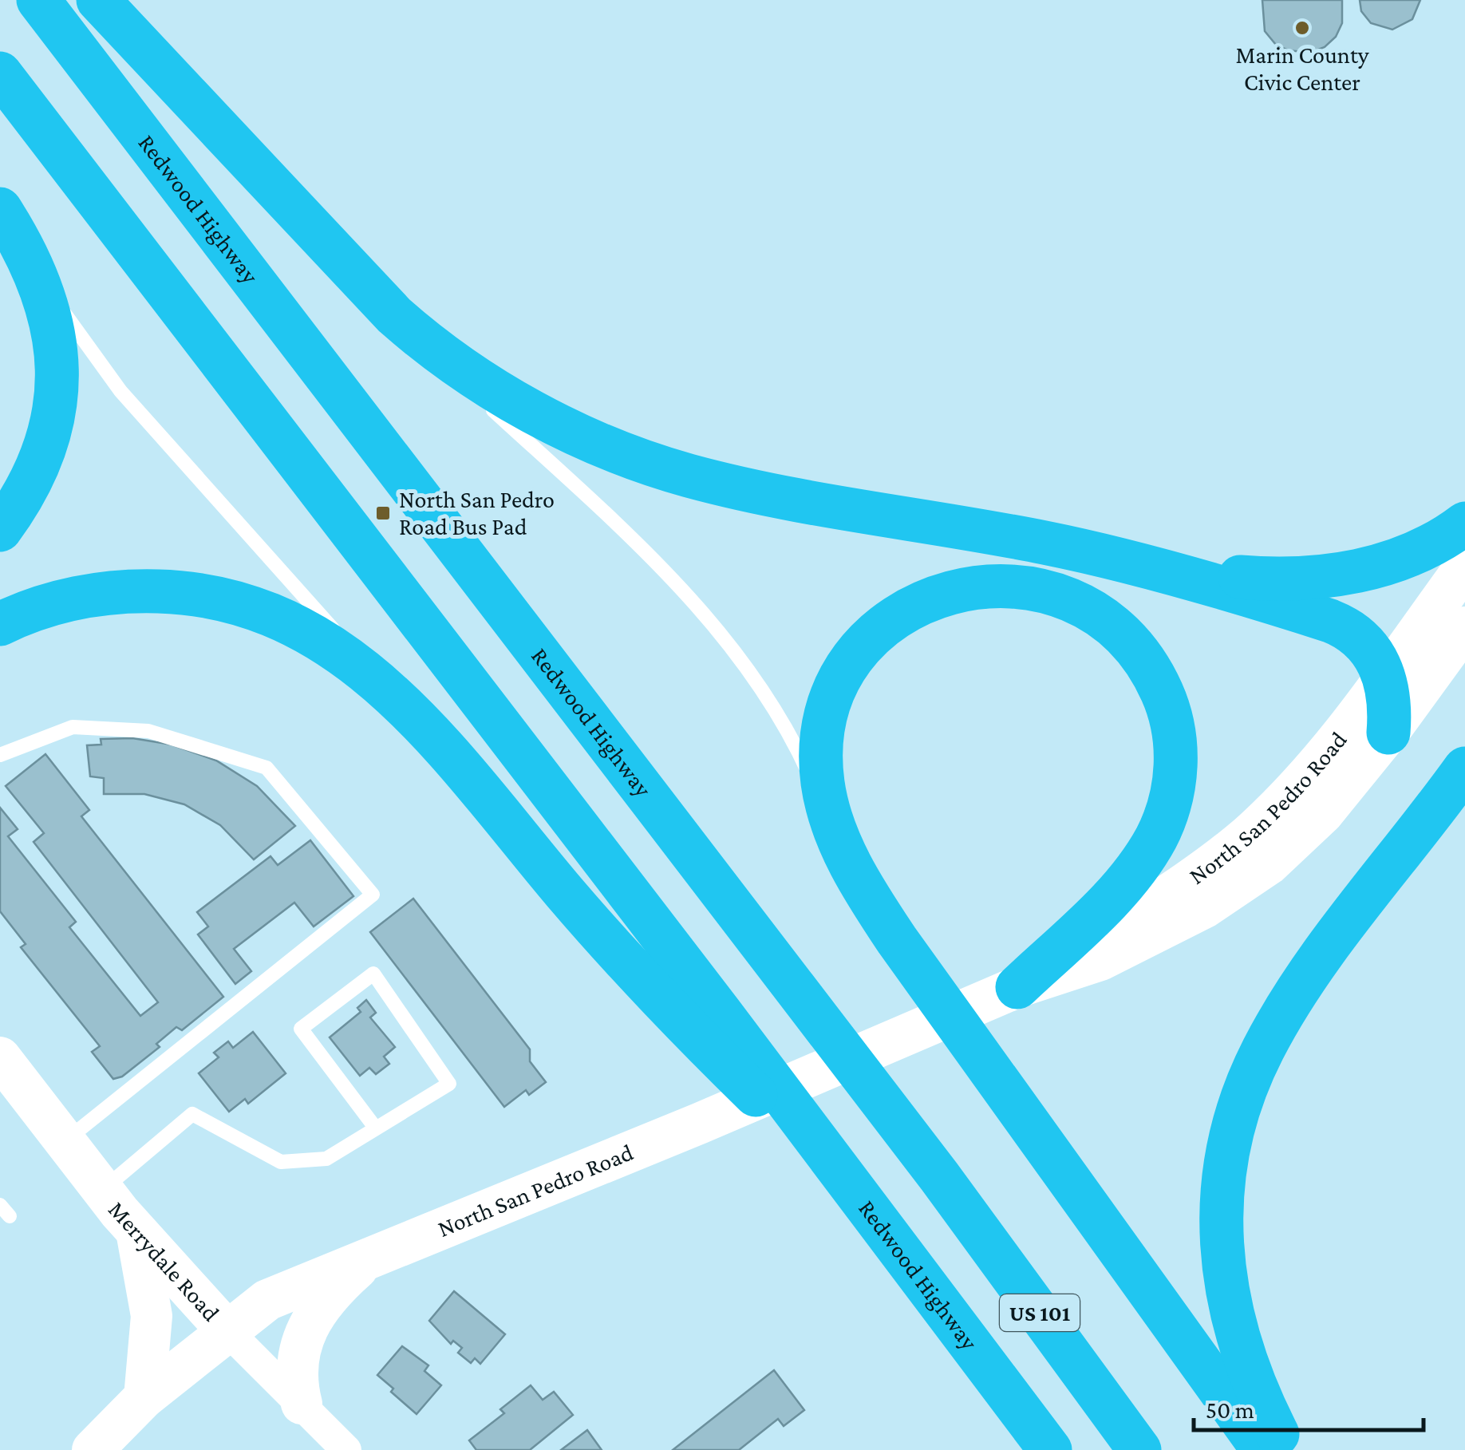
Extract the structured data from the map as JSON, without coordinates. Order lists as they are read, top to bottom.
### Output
{
  "streets": {
    "highway": ["Redwood Highway", "US 101"],
    "main road": ["North San Pedro Road", "Merrydale Road"]
  },
  "crossings": [
    ["North San Pedro Road", "Merrydale Road"]
  ],
  "places": {
    "other": ["Marin County Civic Center"],
    "transit": ["North San Pedro Road Bus Pad"]
  },
  "scale_bar": "50 m"
}
